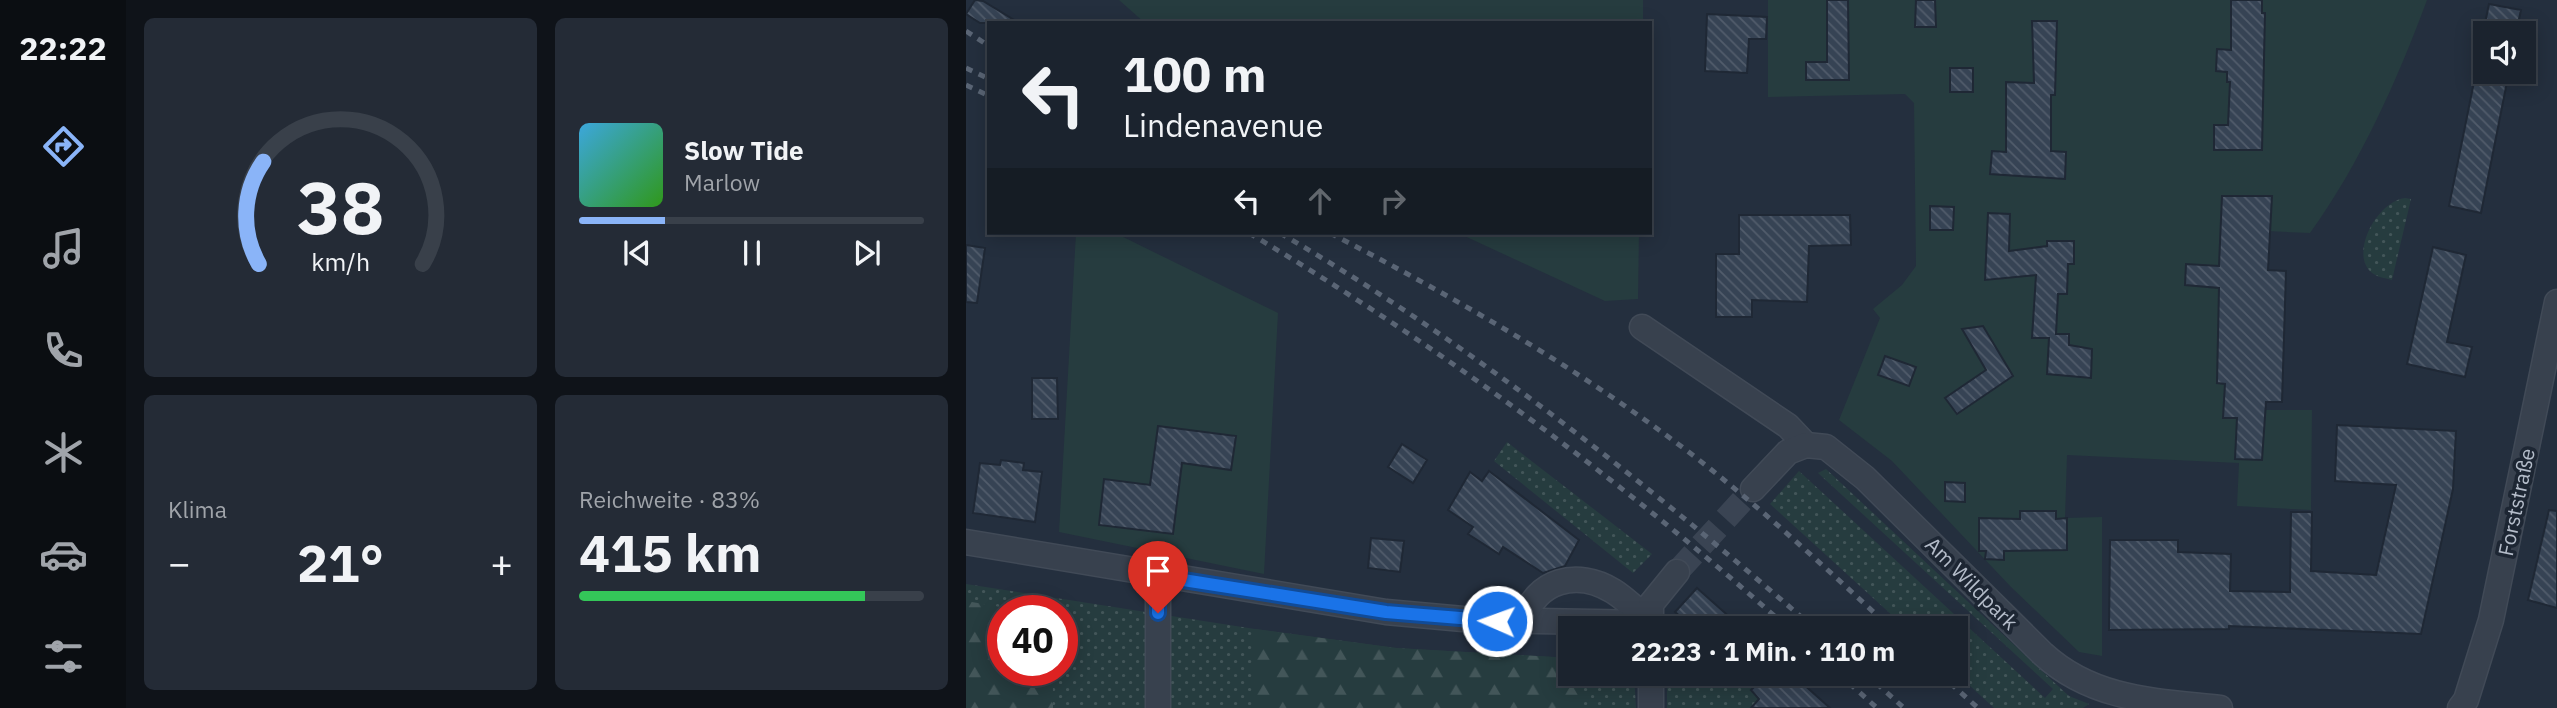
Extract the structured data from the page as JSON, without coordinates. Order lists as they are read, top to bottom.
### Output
{
  "streets": {
    "street": ["Forststraße", "Am Wildpark"]
  },
  "page": {
    "tabs": "22:22",
    "turn": ["100 m", "Lindenavenue"],
    "song": ["Slow Tide", "Marlow"],
    "tile": [
      "Klima",
      ["Reichweite · 83%", "415 km"]
    ],
    "heat": ["−", "21°", "+"],
    "limit": "40",
    "trip": "22:23 · 1 Min. · 110 m",
    "gauge": ["38", "km/h"]
  }
}
